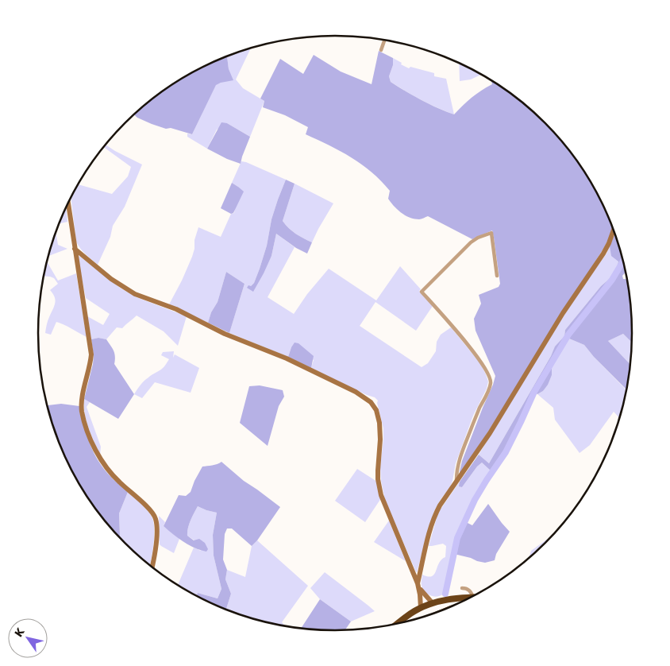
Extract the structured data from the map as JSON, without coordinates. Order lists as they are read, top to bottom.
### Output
{
  "north": "top left"
}
